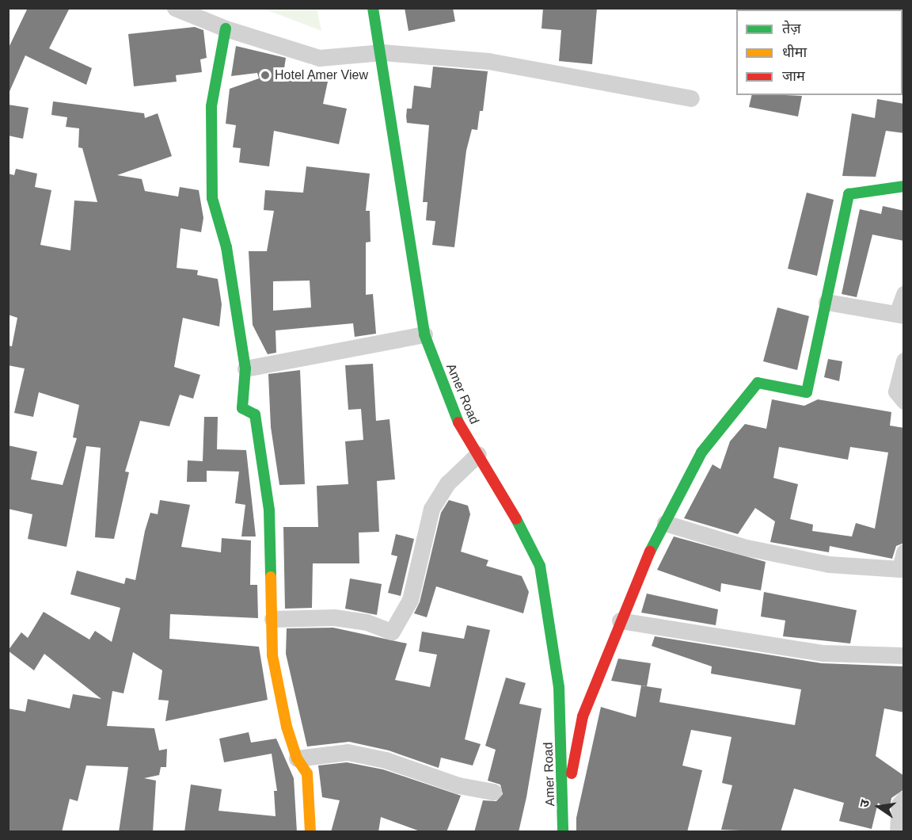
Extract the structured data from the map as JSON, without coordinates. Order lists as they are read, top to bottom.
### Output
{
  "streets": {
    "street": ["Amer Road"]
  },
  "places": ["Hotel Amer View"],
  "legend": ["तेज़", "धीमा", "जाम"],
  "north": "left"
}
